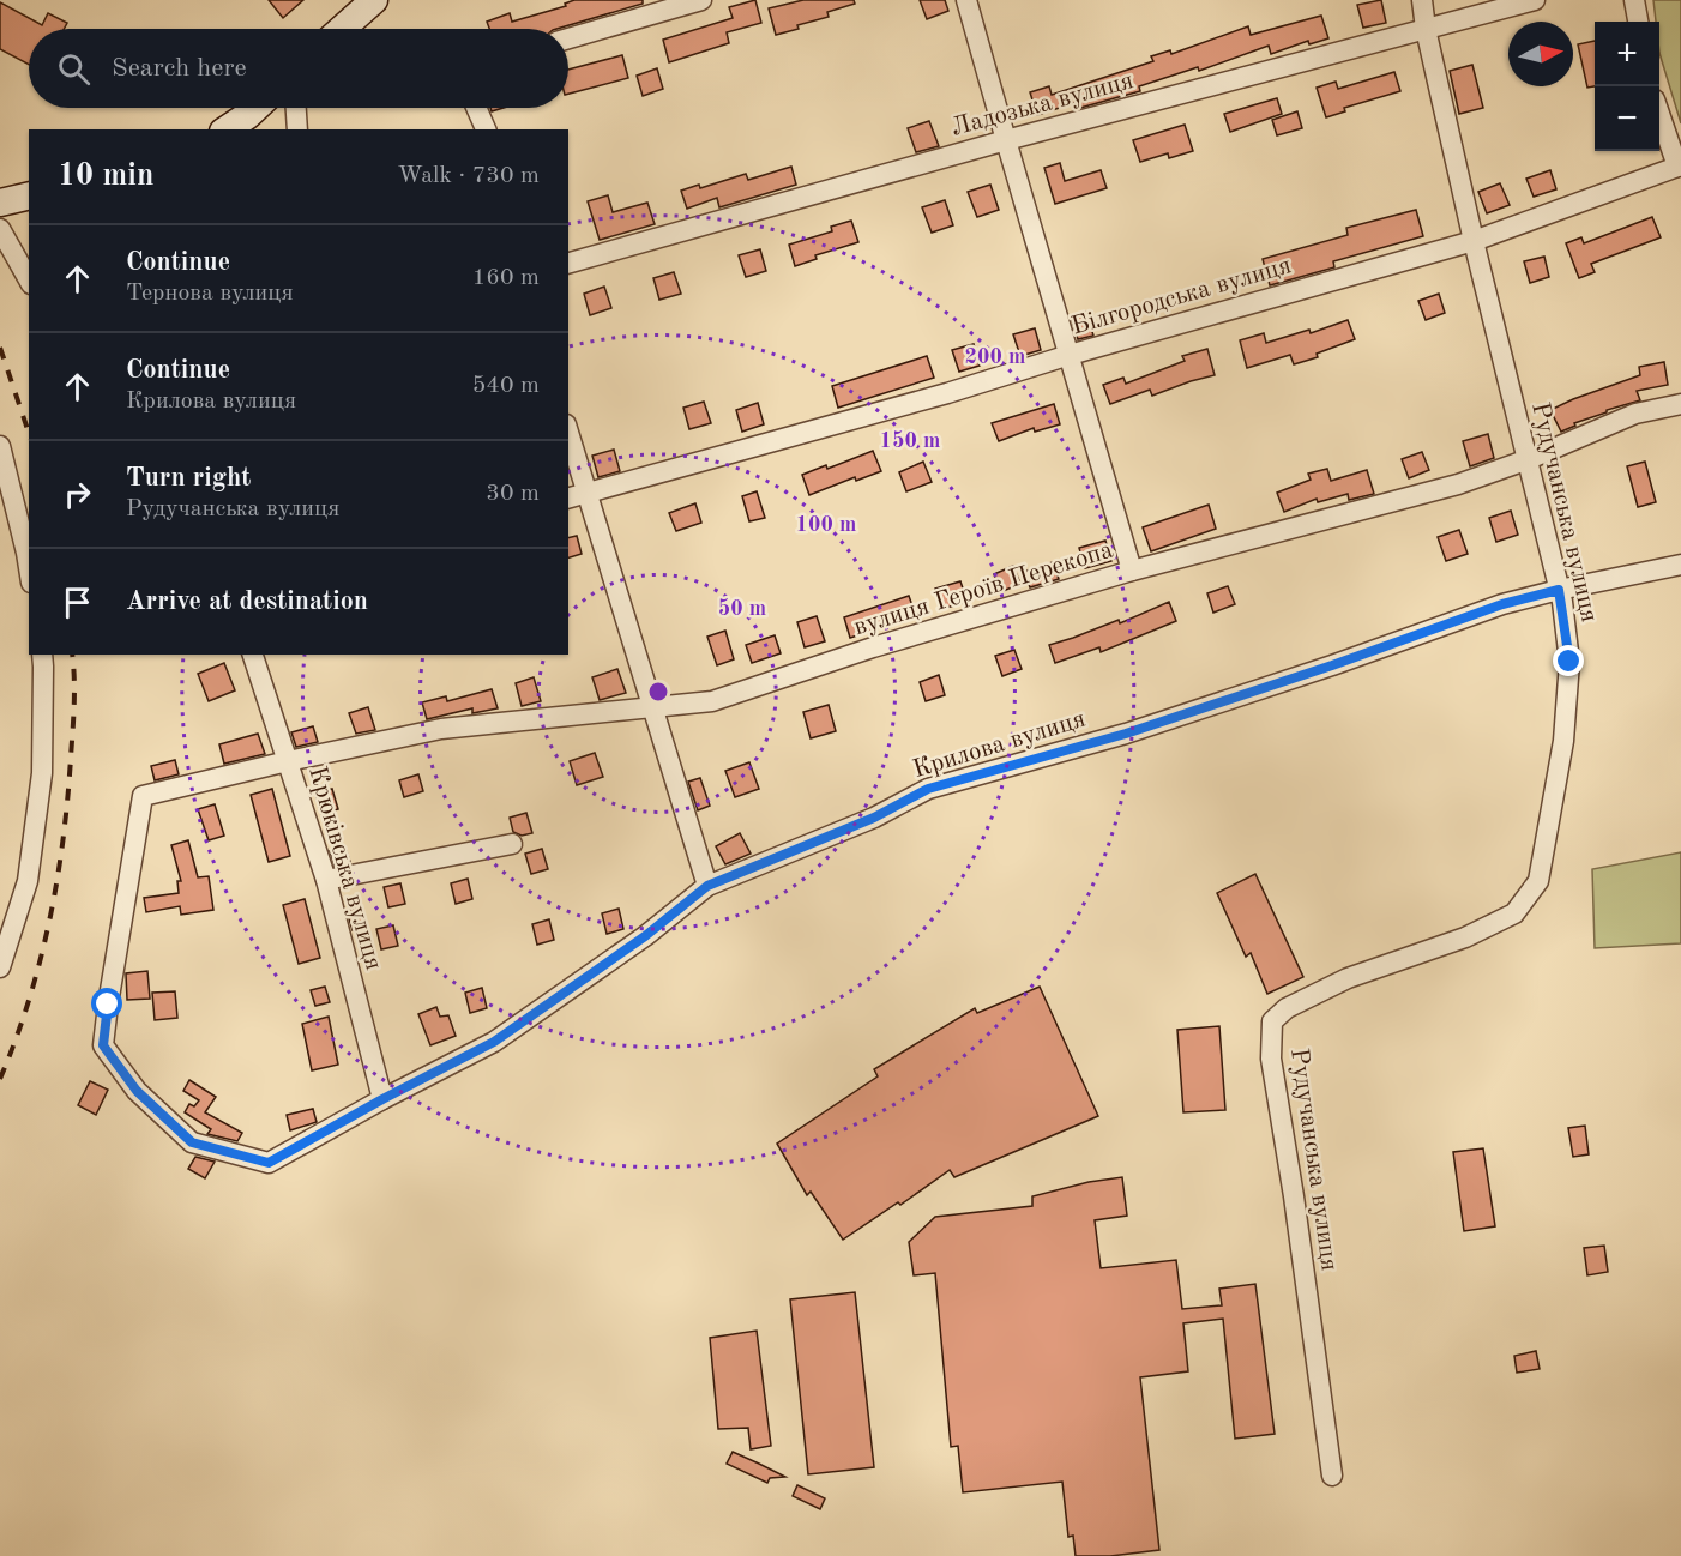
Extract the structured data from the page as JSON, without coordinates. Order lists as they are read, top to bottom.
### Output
{
  "streets": {
    "street": [
      "Ладозька вулиця",
      "Білгородська вулиця",
      "Рудучанська вулиця",
      "вулиця Героїв Перекопа",
      "Крилова вулиця",
      "Крюківська вулиця"
    ]
  },
  "crossings": [
    ["Ладозька вулиця", "Рудучанська вулиця"],
    ["Білгородська вулиця", "Рудучанська вулиця"],
    ["Рудучанська вулиця", "вулиця Героїв Перекопа"],
    ["Рудучанська вулиця", "Крилова вулиця"],
    ["вулиця Героїв Перекопа", "Крилова вулиця"],
    ["вулиця Героїв Перекопа", "Крюківська вулиця"],
    ["Крилова вулиця", "Крюківська вулиця"]
  ],
  "north": "right",
  "page": {
    "map_buttons": ["+", "−"],
    "search": "Search here",
    "heading": ["10 min", "Walk · 730 m"],
    "list": [
      ["Continue", "Тернова вулиця", "160 m"],
      ["Continue", "Крилова вулиця", "540 m"],
      ["Turn right", "Рудучанська вулиця", "30 m"],
      "Arrive at destination"
    ]
  },
  "rings": [
    "200 m",
    "150 m",
    "100 m",
    "50 m"
  ]
}
